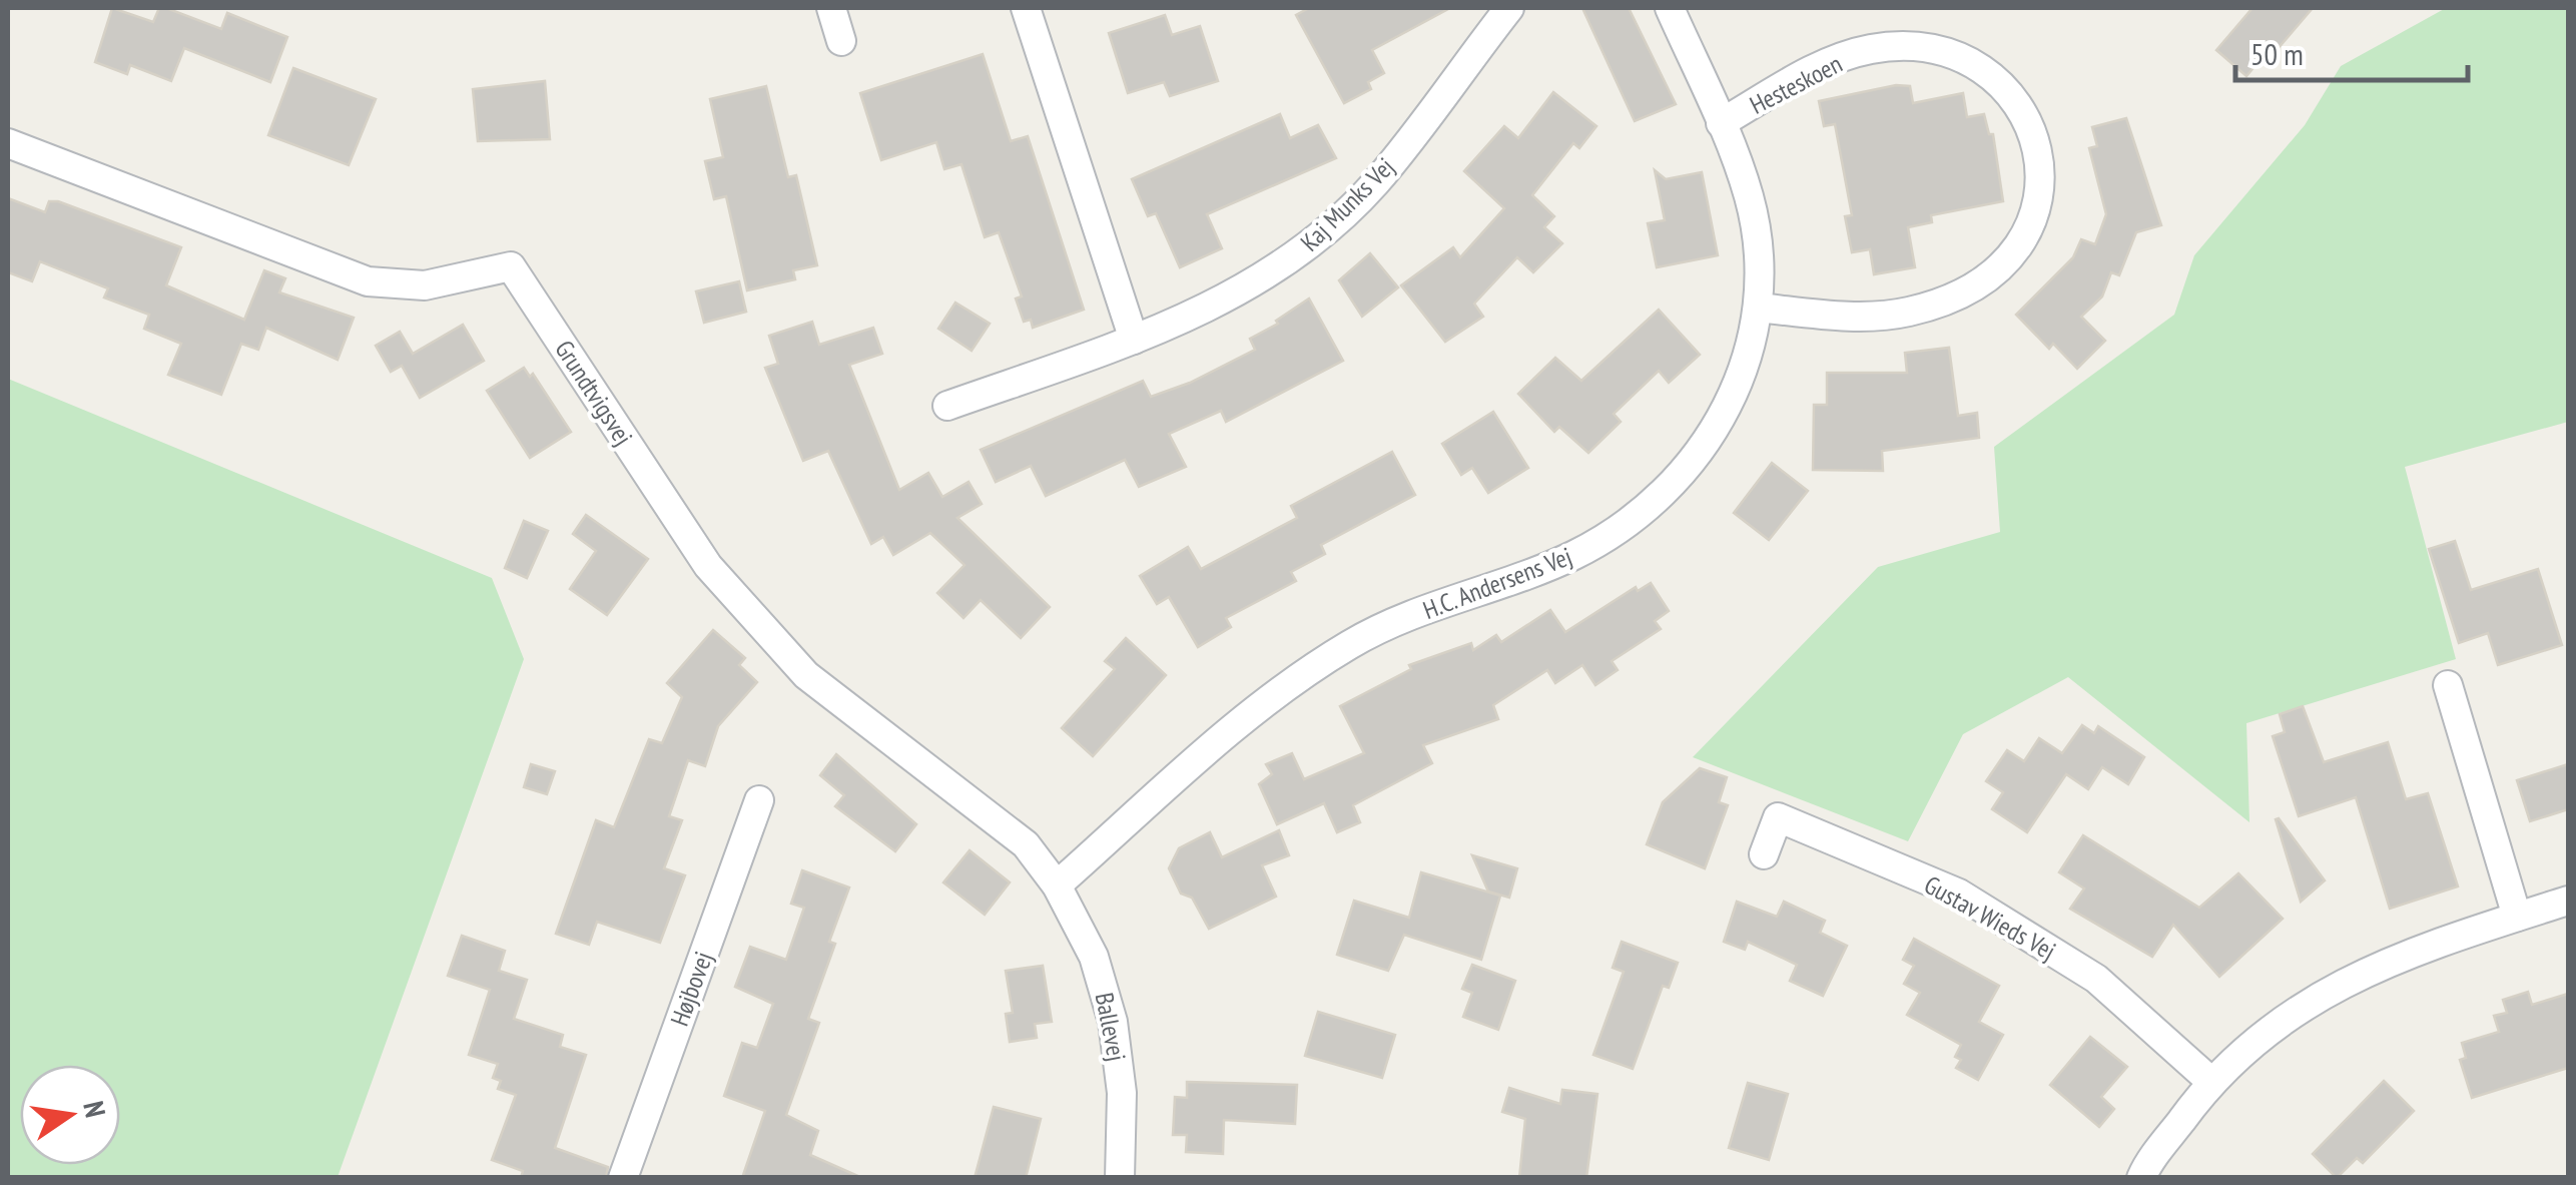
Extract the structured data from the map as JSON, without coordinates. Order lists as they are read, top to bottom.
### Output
{
  "streets": {
    "street": [
      "Hesteskoen",
      "Kaj Munks Vej",
      "Grundtvigsvej",
      "H.C. Andersens Vej",
      "Gustav Wieds Vej",
      "Højbovej",
      "Ballevej"
    ]
  },
  "crossings": [
    ["Hesteskoen", "H.C. Andersens Vej"],
    ["Grundtvigsvej", "H.C. Andersens Vej"],
    ["Grundtvigsvej", "Ballevej"],
    ["H.C. Andersens Vej", "Ballevej"]
  ],
  "scale_bar": "50 m",
  "north": "right"
}
